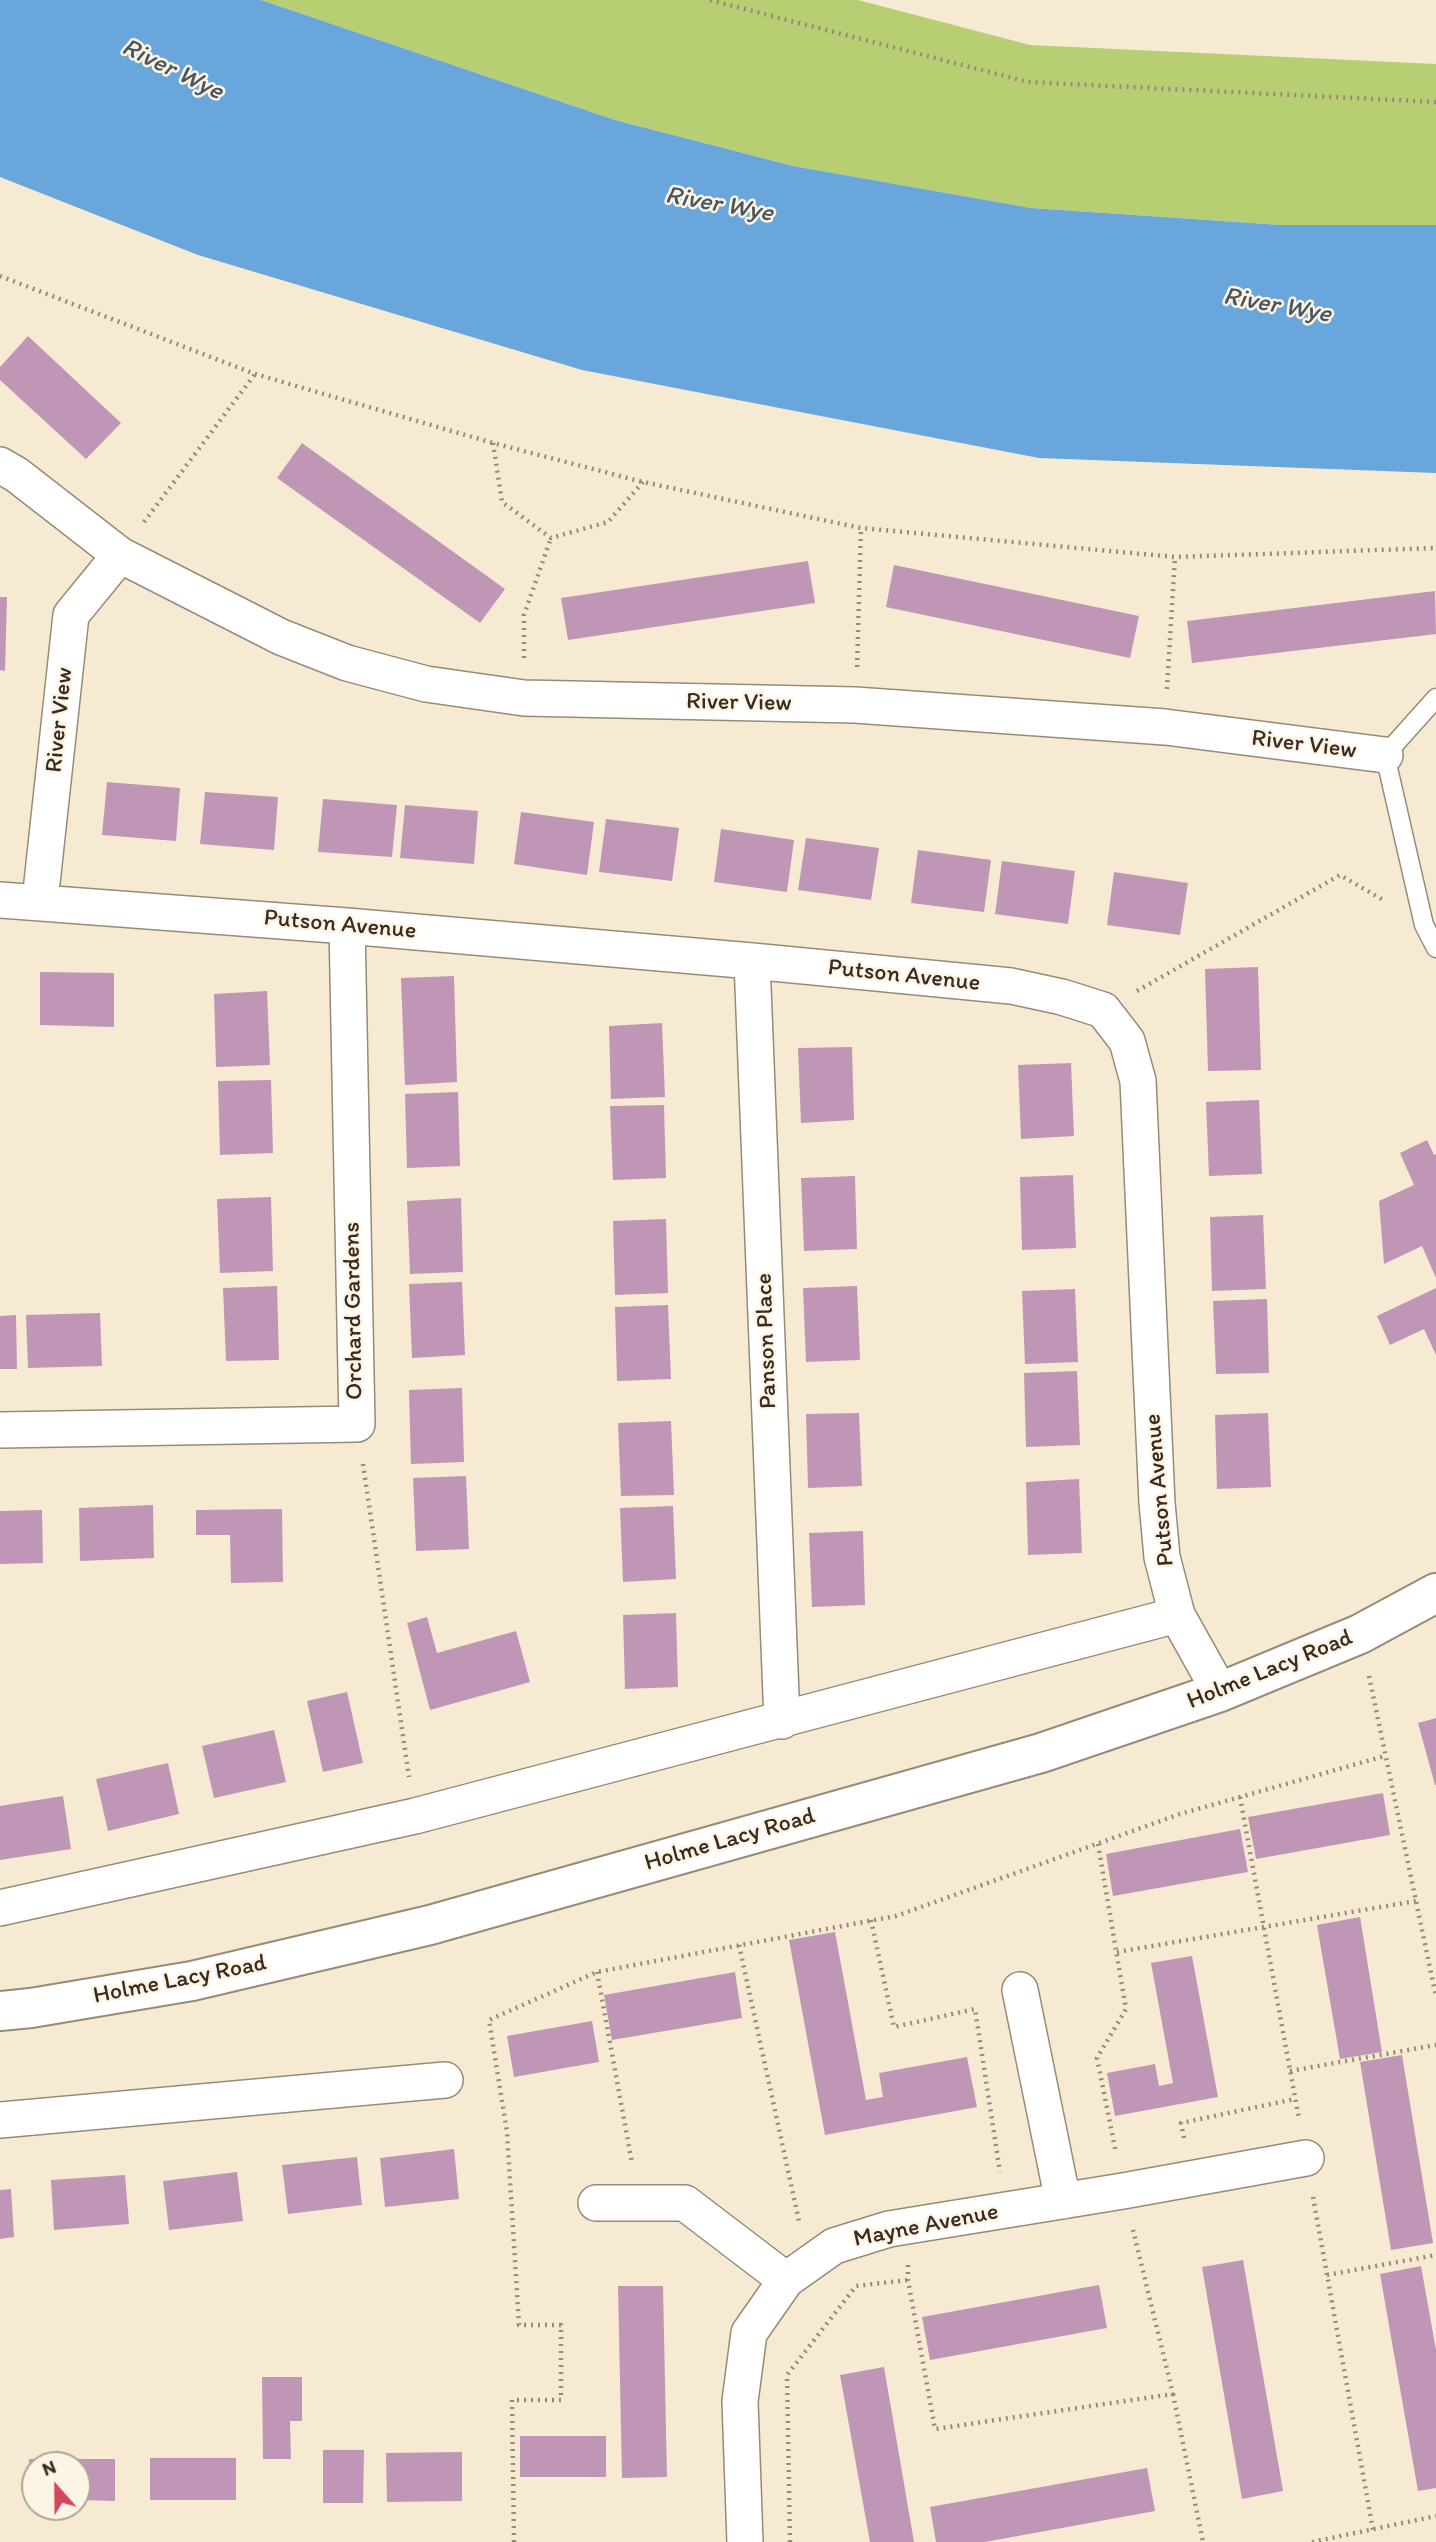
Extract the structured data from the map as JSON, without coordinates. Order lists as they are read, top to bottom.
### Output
{
  "streets": {
    "street": [
      "River View",
      "Putson Avenue",
      "Orchard Gardens",
      "Panson Place",
      "Holme Lacy Road",
      "Mayne Avenue"
    ]
  },
  "crossings": [
    ["River View", "Putson Avenue"],
    ["Putson Avenue", "Orchard Gardens"],
    ["Putson Avenue", "Panson Place"],
    ["Putson Avenue", "Holme Lacy Road"]
  ],
  "water": ["River Wye"],
  "north": "top"
}
